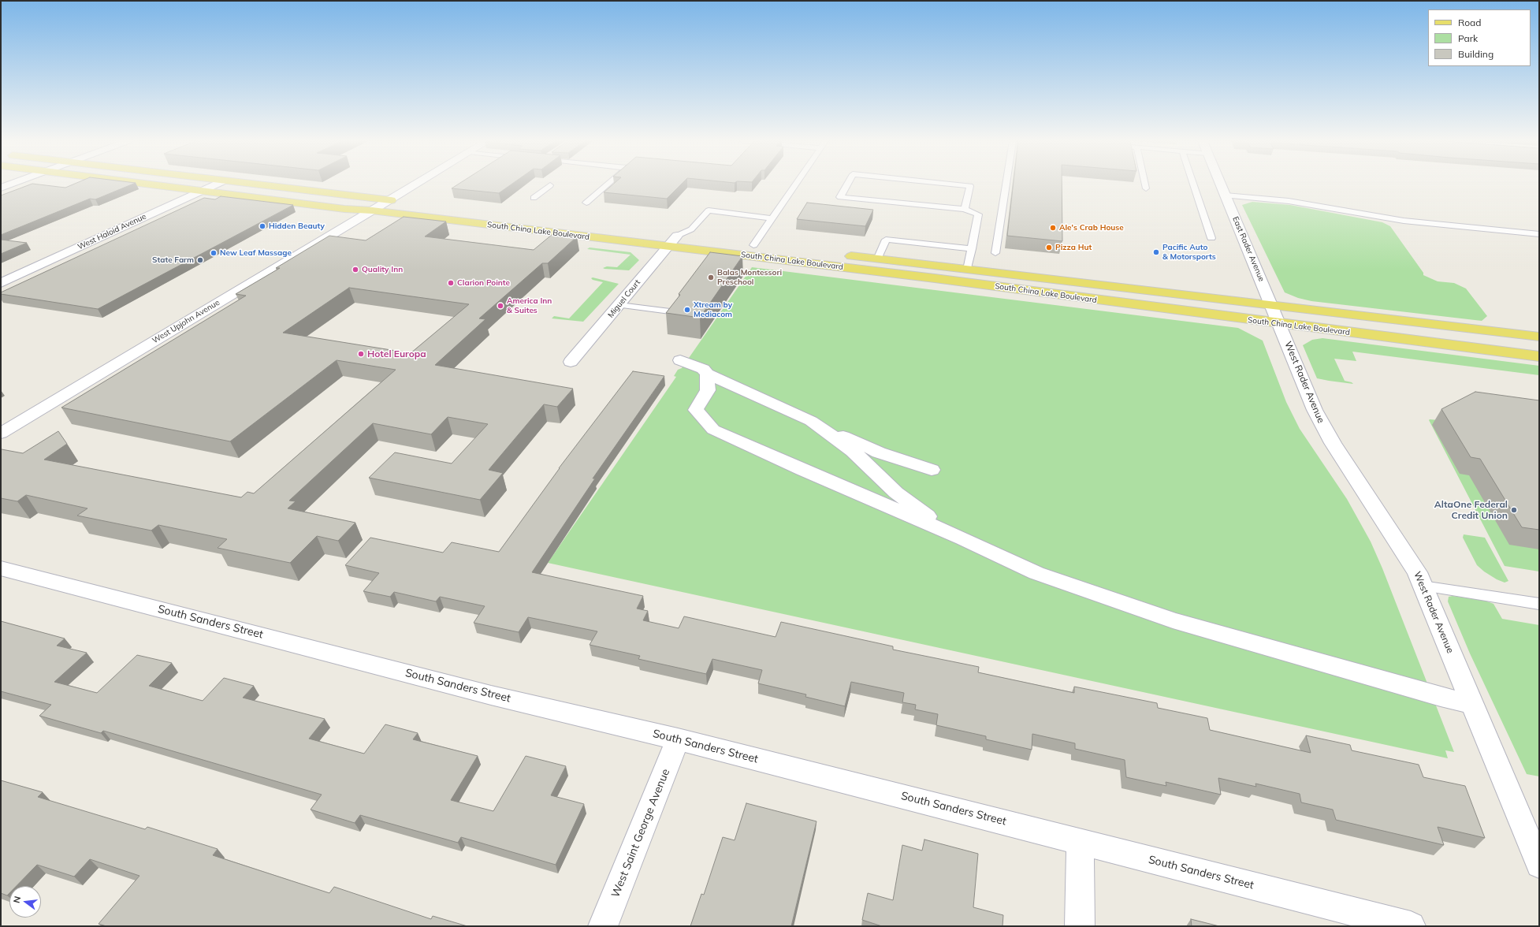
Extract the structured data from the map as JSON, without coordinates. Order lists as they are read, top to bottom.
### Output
{
  "streets": {
    "main road": ["South China Lake Boulevard"],
    "street": [
      "West Haloid Avenue",
      "East Rader Avenue",
      "Miguel Court",
      "West Upjohn Avenue",
      "West Rader Avenue",
      "South Sanders Street",
      "West Saint George Avenue"
    ]
  },
  "crossings": [
    ["South China Lake Boulevard", "West Haloid Avenue"],
    ["South China Lake Boulevard", "East Rader Avenue"],
    ["South China Lake Boulevard", "Miguel Court"],
    ["South China Lake Boulevard", "West Upjohn Avenue"],
    ["South China Lake Boulevard", "West Rader Avenue"],
    ["East Rader Avenue", "West Rader Avenue"],
    ["South Sanders Street", "West Saint George Avenue"]
  ],
  "places": [
    "Hidden Beauty",
    "Ale's Crab House",
    "Pizza Hut",
    "Pacific Auto & Motorsports",
    "New Leaf Massage",
    "State Farm",
    "Quality Inn",
    "Balas Montessori Preschool",
    "Clarion Pointe",
    "America Inn & Suites",
    "Xtream by Mediacom",
    "Hotel Europa",
    "AltaOne Federal Credit Union"
  ],
  "legend": ["Road", "Park", "Building"],
  "north": "left"
}
